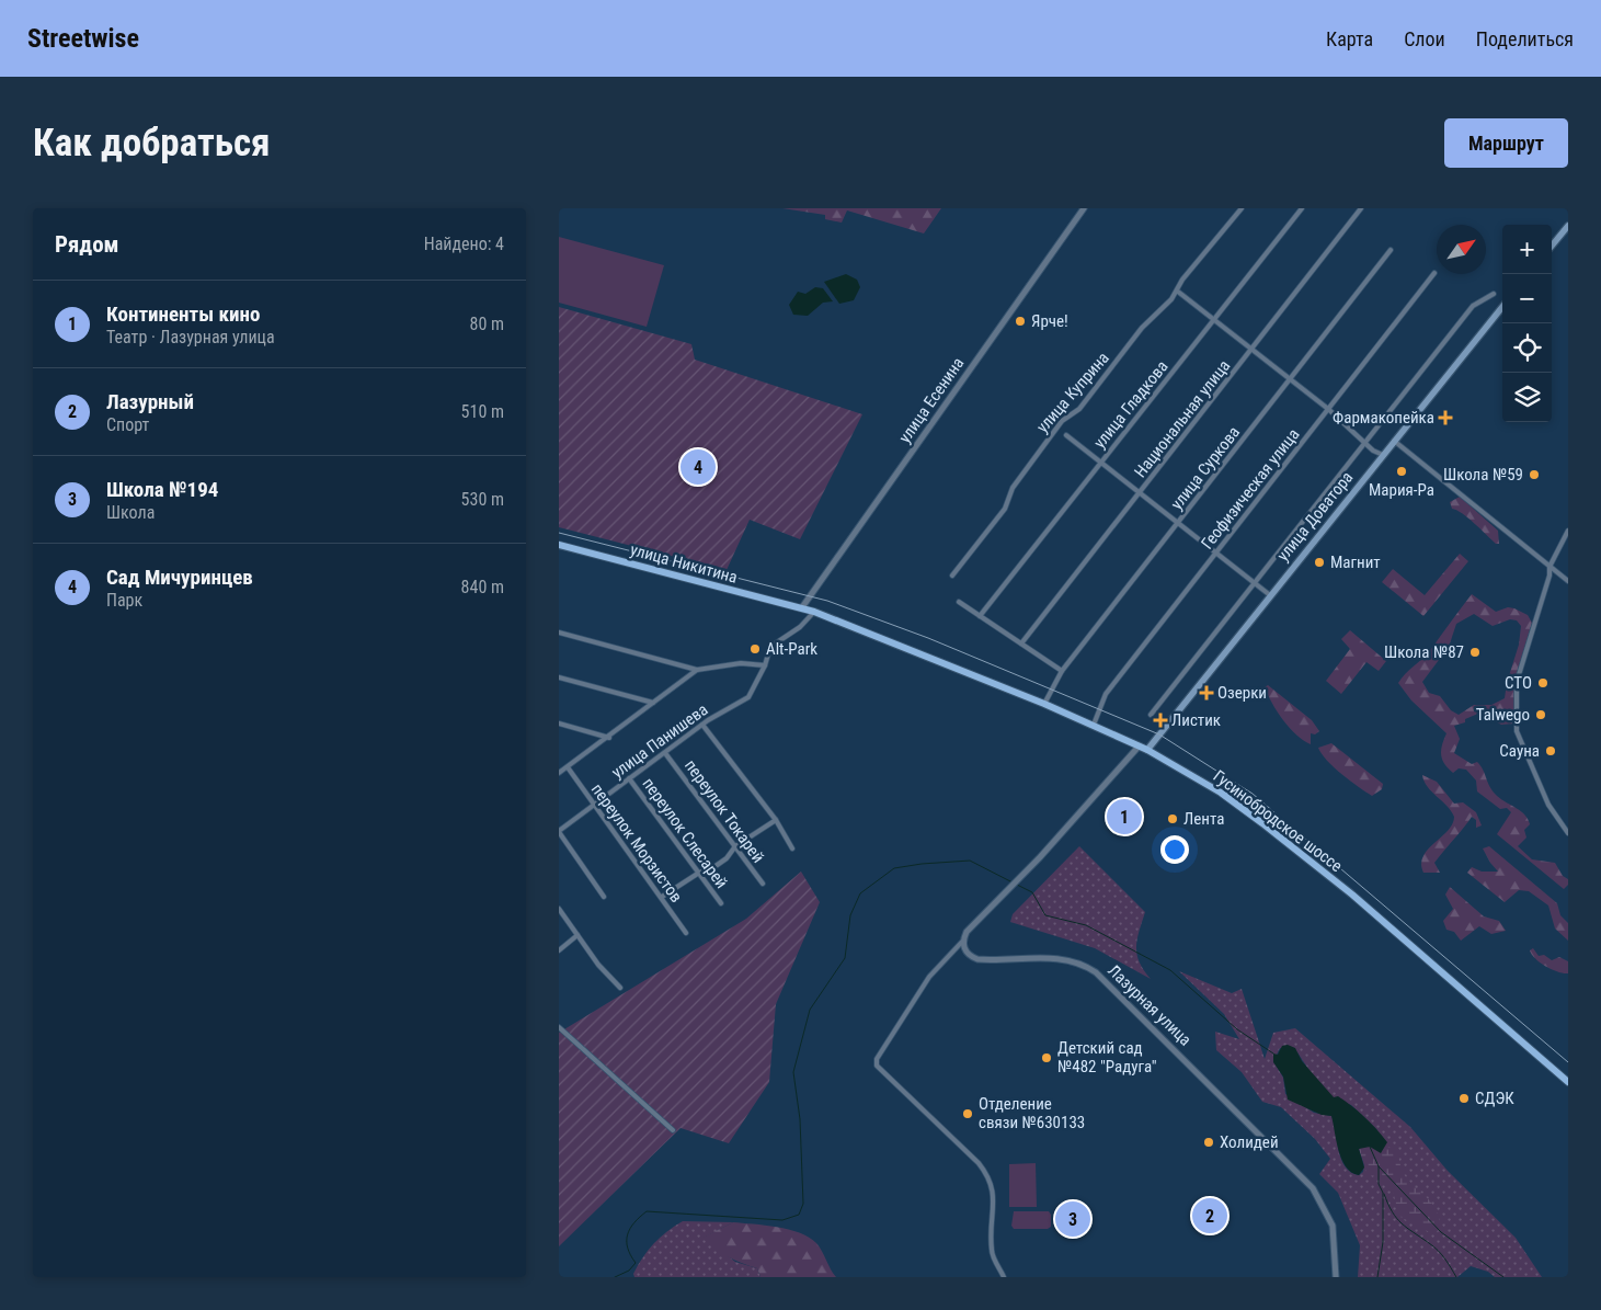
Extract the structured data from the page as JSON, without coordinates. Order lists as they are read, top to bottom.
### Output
{
  "streets": {
    "main road": ["улица Доватора", "улица Никитина", "Гусинобродское шоссе"],
    "street": [
      "улица Куприна",
      "улица Есенина",
      "улица Гладкова",
      "Национальная улица",
      "улица Суркова",
      "Геофизическая улица",
      "улица Панишева",
      "переулок Токарей",
      "переулок Слесарей",
      "переулок Морзистов",
      "Лазурная улица"
    ]
  },
  "crossings": [
    ["улица Есенина", "улица Никитина"],
    ["улица Есенина", "Гусинобродское шоссе"],
    ["улица Суркова", "Гусинобродское шоссе"],
    ["Геофизическая улица", "Гусинобродское шоссе"],
    ["улица Доватора", "Гусинобродское шоссе"],
    ["улица Никитина", "Гусинобродское шоссе"],
    ["улица Панишева", "переулок Токарей"],
    ["улица Панишева", "Гусинобродское шоссе"],
    ["улица Панишева", "переулок Слесарей"],
    ["улица Панишева", "переулок Морзистов"]
  ],
  "places": {
    "other": [
      "Ярче!",
      "Мария-Ра",
      "Школа №59",
      "Магнит",
      "Alt-Park",
      "Школа №87",
      "СТО",
      "Talwego",
      "Сауна",
      "Лента",
      "Детский сад №482 \"Радуга\"",
      "СДЭК",
      "Отделение связи №630133",
      "Холидей"
    ],
    "health": ["Фармакопейка", "Озерки", "Листик"]
  },
  "north": "top right",
  "page": {
    "header": "Streetwise",
    "nav": ["Карта", "Слои", "Поделиться"],
    "buttons": "Маршрут",
    "title": "Как добраться",
    "heading": ["Рядом", "Найдено: 4"],
    "map_buttons": ["+", "−"],
    "list": [
      {
        "mark": "1",
        "name": "Континенты кино",
        "note": "Театр · Лазурная улица",
        "value": "80 m"
      },
      {
        "mark": "2",
        "name": "Лазурный",
        "note": "Спорт",
        "value": "510 m"
      },
      {
        "mark": "3",
        "name": "Школа №194",
        "note": "Школа",
        "value": "530 m"
      },
      {
        "mark": "4",
        "name": "Сад Мичуринцев",
        "note": "Парк",
        "value": "840 m"
      }
    ],
    "pins": [
      "4",
      "1",
      "2",
      "3"
    ]
  }
}
